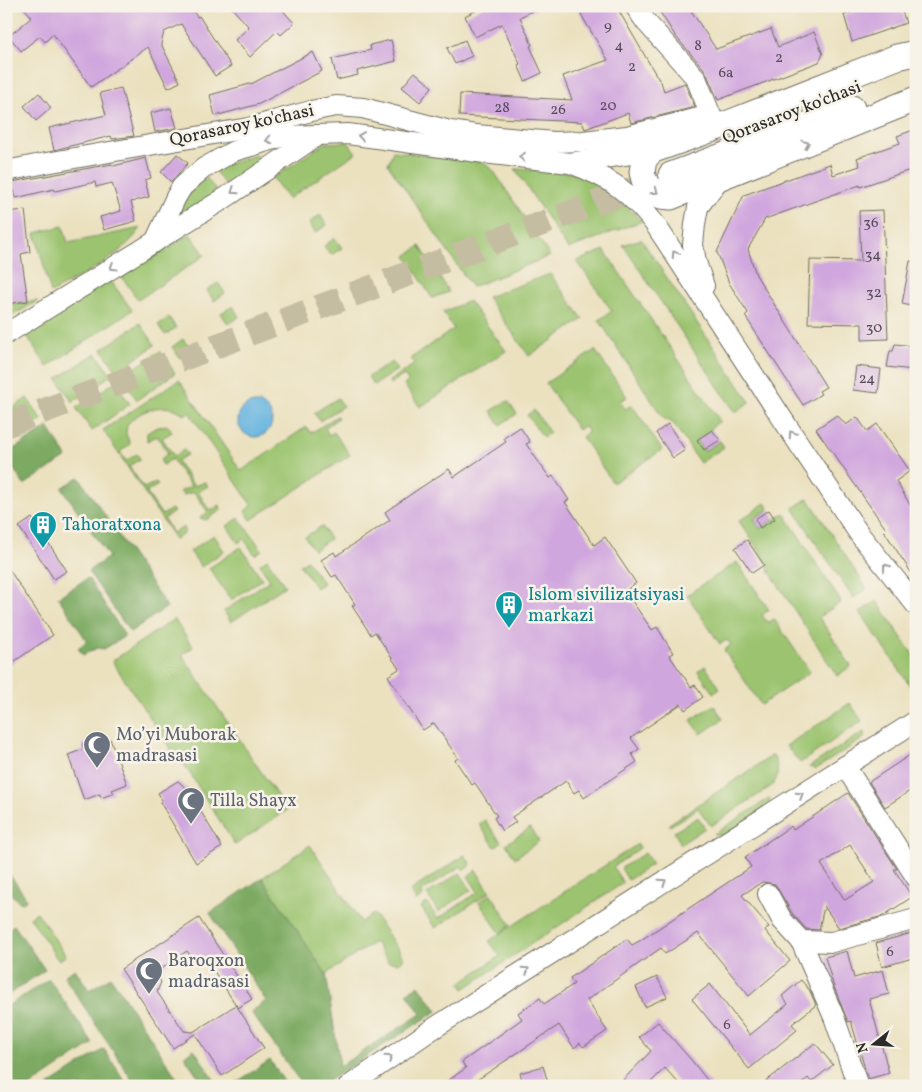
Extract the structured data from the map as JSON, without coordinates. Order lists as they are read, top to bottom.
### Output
{
  "streets": {
    "main road": ["Qorasaroy ko'chasi"]
  },
  "places": {
    "building": ["Tahoratxona", "Islom sivilizatsiyasi markazi"],
    "mosque": ["Mo’yi Muborak madrasasi", "Tilla Shayx", "Baroqxon madrasasi"]
  },
  "house_numbers": [
    "9",
    "4",
    "8",
    "2",
    "2",
    "6a",
    "20",
    "28",
    "26",
    "36",
    "34",
    "32",
    "30",
    "24",
    "6",
    "6"
  ],
  "north": "left"
}
